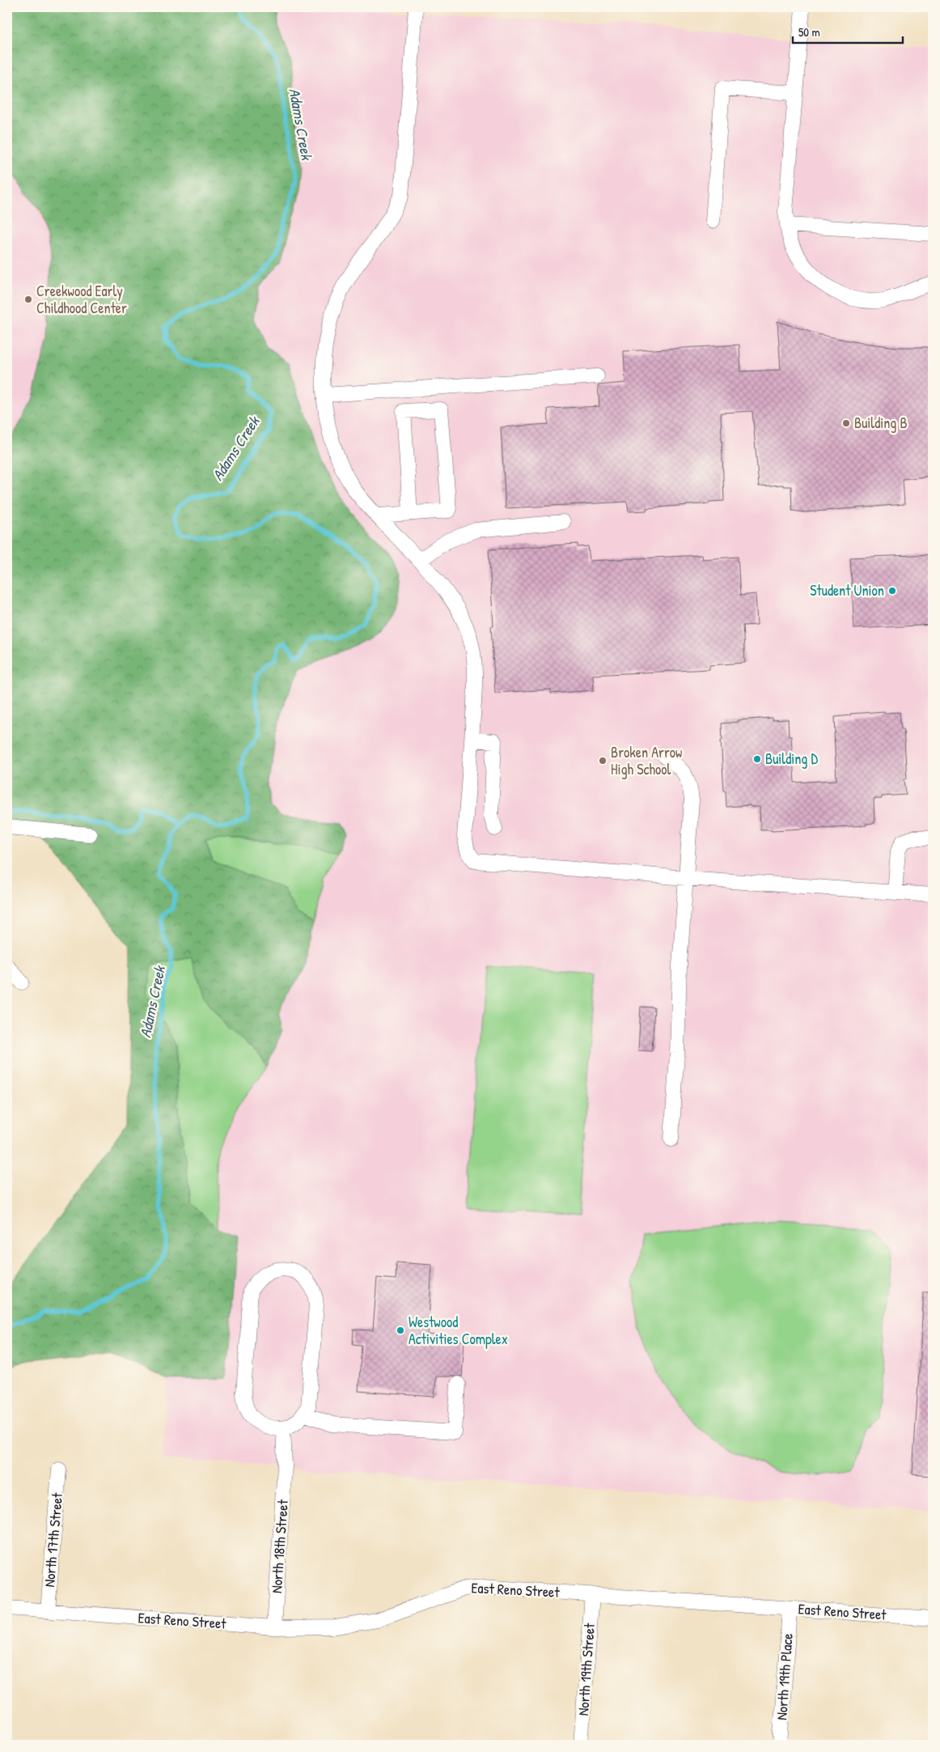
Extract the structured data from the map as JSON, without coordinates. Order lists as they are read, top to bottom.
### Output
{
  "streets": {
    "street": [
      "North 17th Street",
      "North 18th Street",
      "East Reno Street",
      "North 19th Street",
      "North 19th Place"
    ]
  },
  "crossings": [
    ["North 17th Street", "East Reno Street"],
    ["North 18th Street", "East Reno Street"],
    ["East Reno Street", "North 19th Street"],
    ["East Reno Street", "North 19th Place"]
  ],
  "water": ["Adams Creek"],
  "places": [
    "Creekwood Early Childhood Center",
    "Building B",
    "Student Union",
    "Building D",
    "Broken Arrow High School",
    "Westwood Activities Complex"
  ],
  "scale_bar": "50 m"
}
